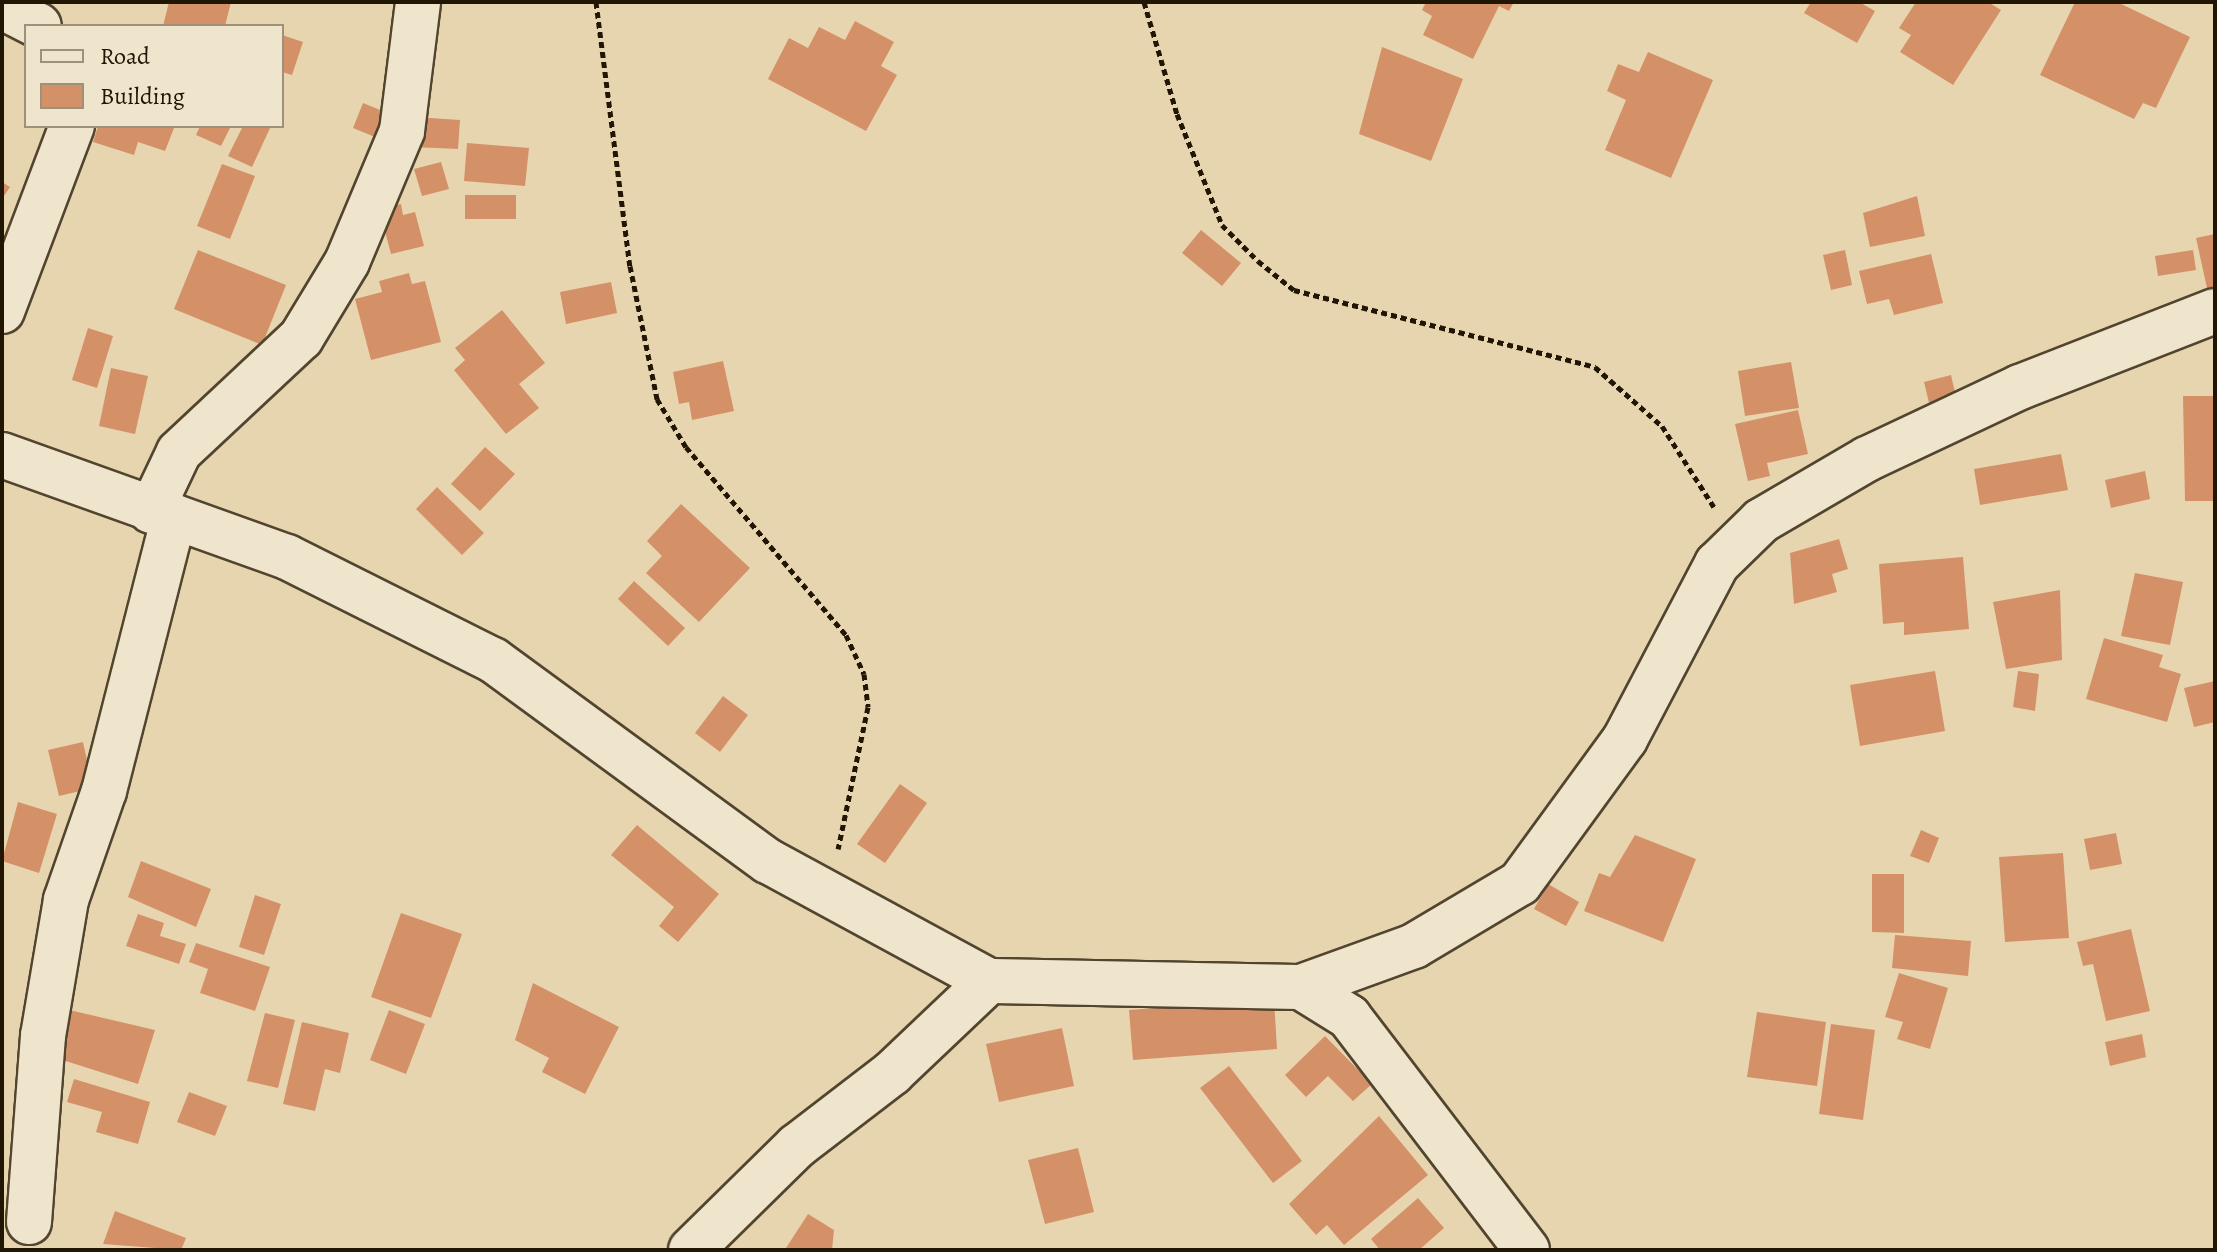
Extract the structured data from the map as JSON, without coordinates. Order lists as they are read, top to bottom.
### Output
{
  "legend": ["Road", "Building"]
}
